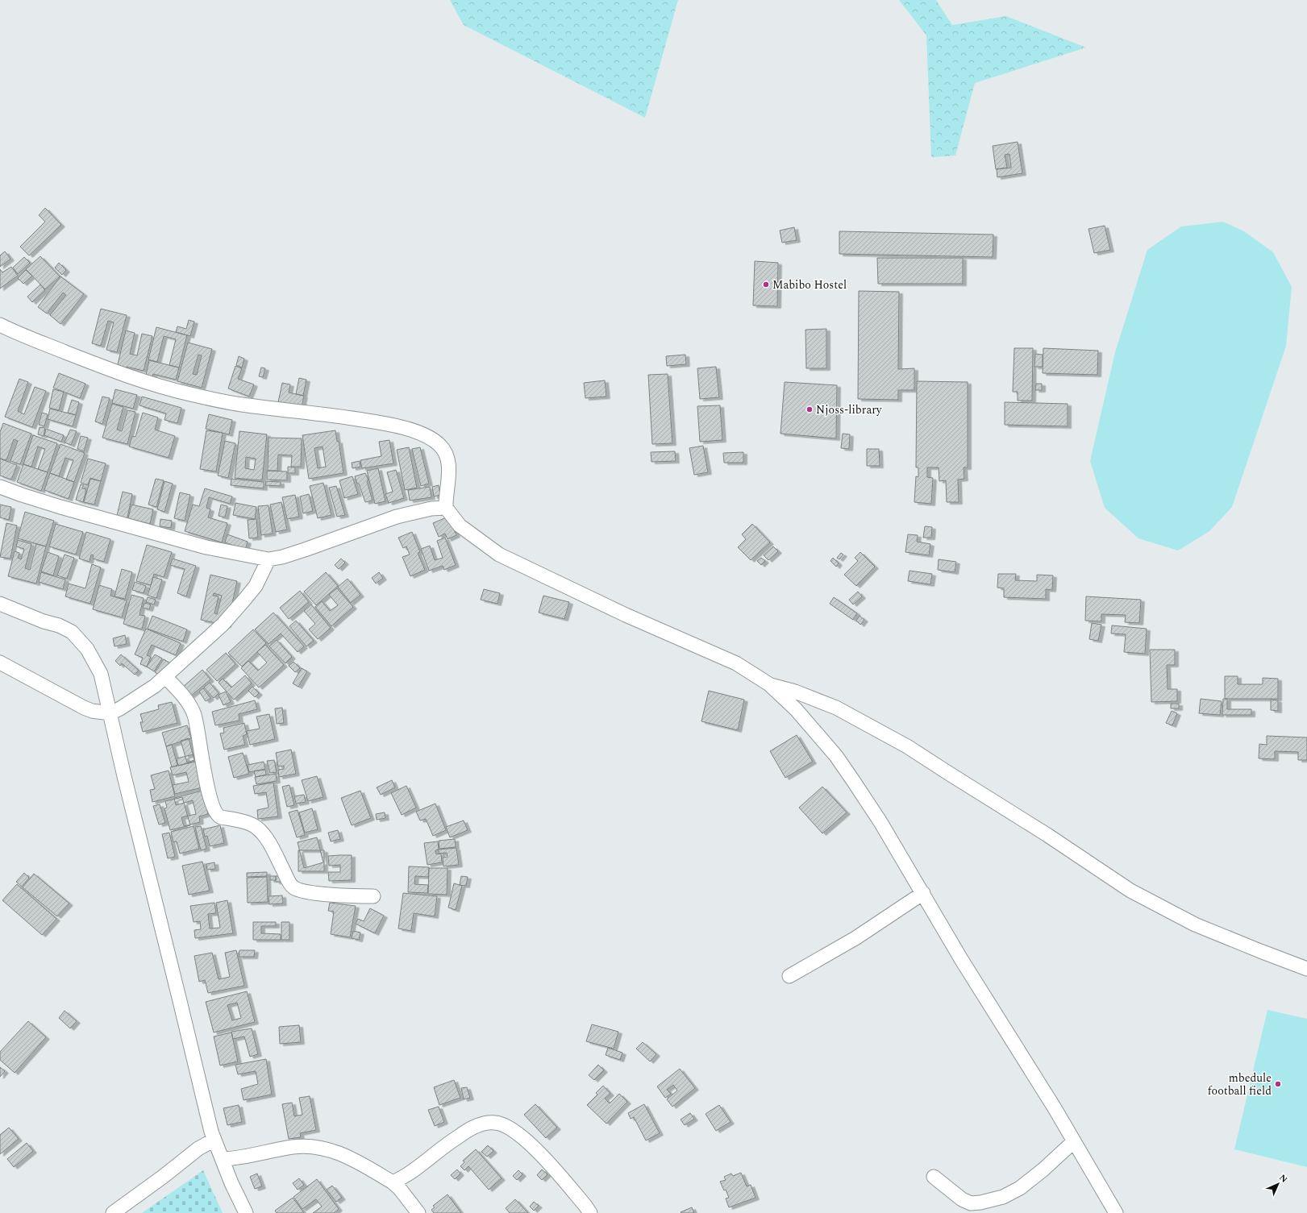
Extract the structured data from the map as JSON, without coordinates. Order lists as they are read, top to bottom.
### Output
{
  "places": ["Mabibo Hostel", "Njoss-library", "mbedule football field"],
  "north": "top right"
}
